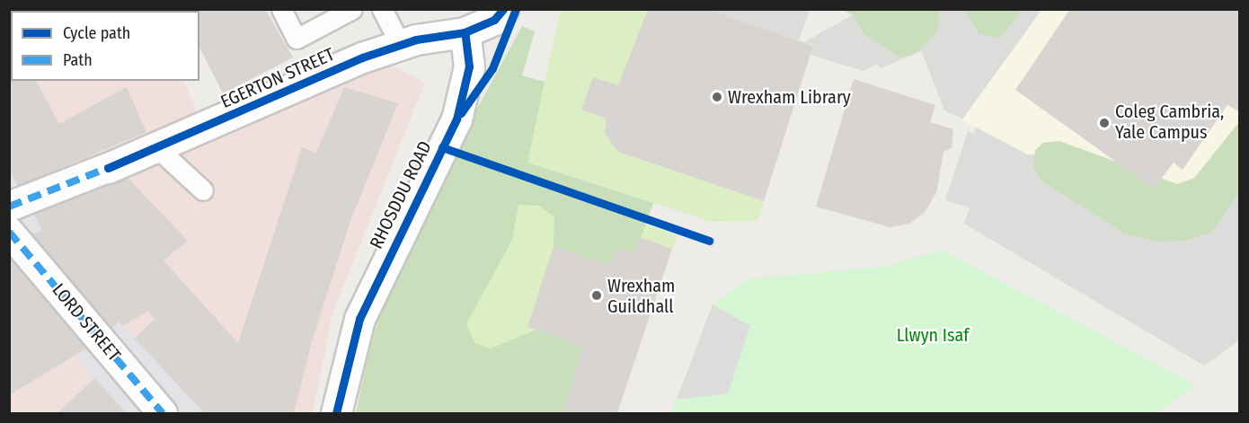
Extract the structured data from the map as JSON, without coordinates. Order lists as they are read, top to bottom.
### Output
{
  "streets": {
    "street": ["EGERTON STREET", "RHOSDDU ROAD", "LORD STREET"]
  },
  "crossings": [
    ["EGERTON STREET", "RHOSDDU ROAD"]
  ],
  "parks": ["Llwyn Isaf"],
  "places": ["Wrexham Library", "Coleg Cambria, Yale Campus", "Wrexham Guildhall"],
  "legend": ["Cycle path", "Path"]
}
